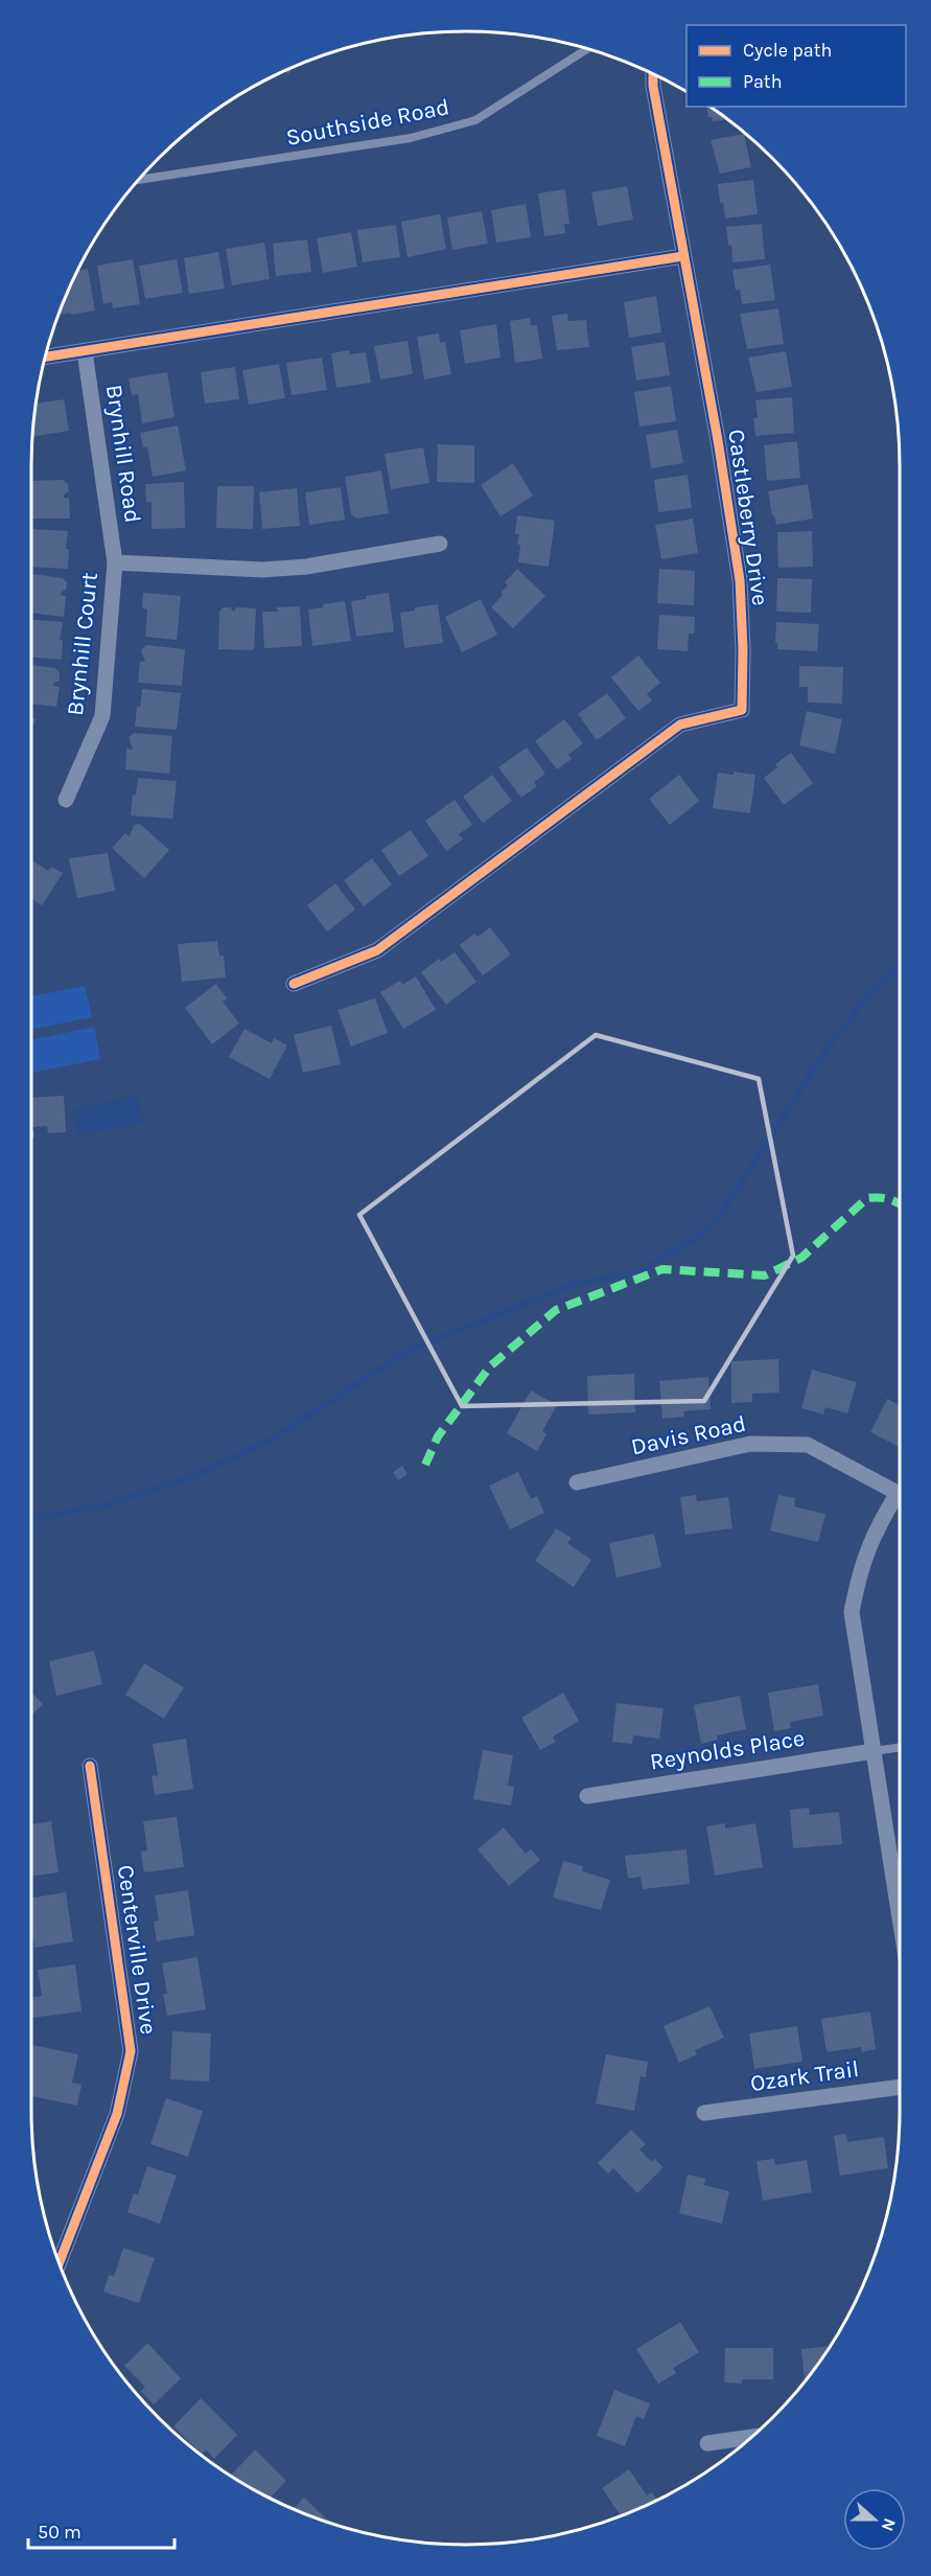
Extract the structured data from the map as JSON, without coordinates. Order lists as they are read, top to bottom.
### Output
{
  "streets": {
    "street": [
      "Brynhill Road",
      "Castleberry Drive",
      "Brynhill Court",
      "Davis Road",
      "Reynolds Place",
      "Centerville Drive",
      "Ozark Trail"
    ],
    "lane": ["Southside Road"]
  },
  "crossings": [
    ["Brynhill Road", "Brynhill Court"]
  ],
  "legend": ["Cycle path", "Path"],
  "scale_bar": "50 m",
  "north": "right"
}
